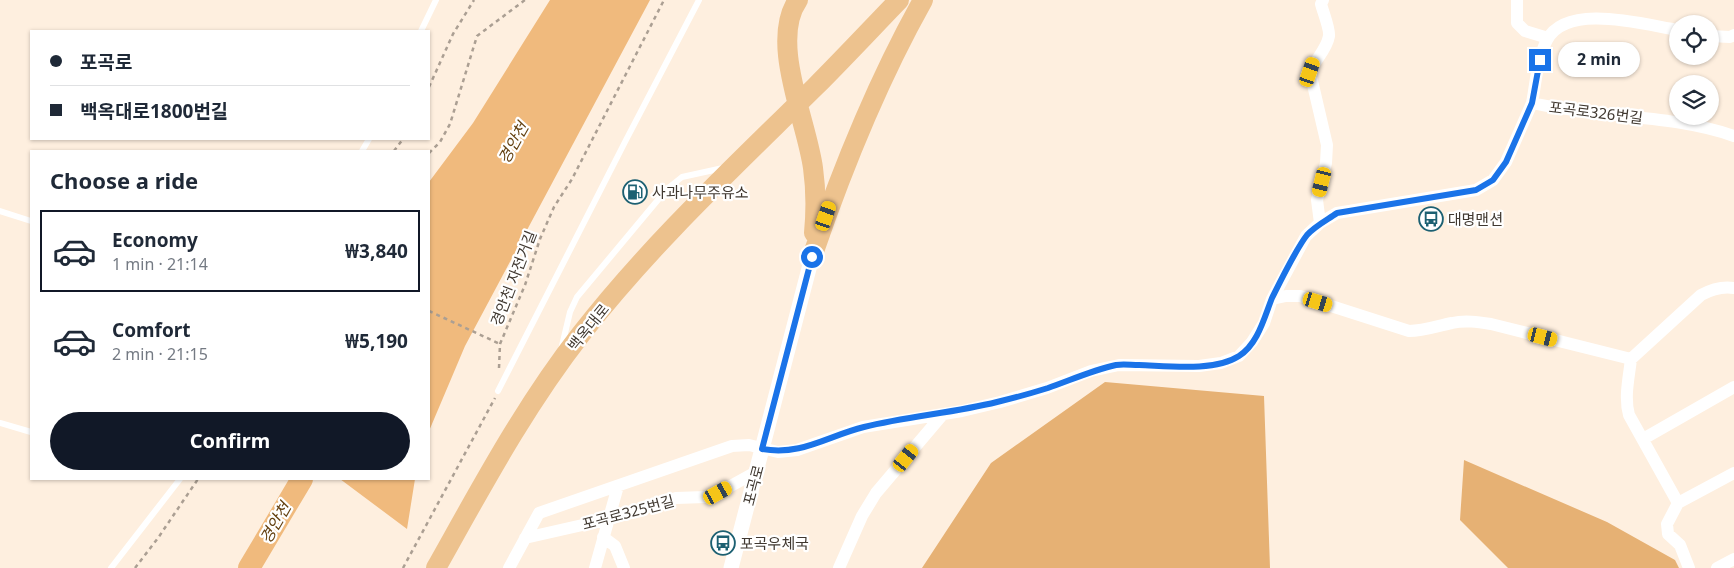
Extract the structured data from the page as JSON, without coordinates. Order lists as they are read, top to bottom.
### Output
{
  "streets": {
    "main road": ["백옥대로"],
    "street": ["포곡로326번길", "포곡로", "포곡로325번길"],
    "path": ["경안천 자전거길"]
  },
  "crossings": [
    ["포곡로326번길", "포곡로"],
    ["포곡로326번길", "포곡로325번길"],
    ["포곡로", "포곡로325번길"]
  ],
  "water": ["경안천"],
  "places": {
    "fuel station": ["사과나무주유소"],
    "bus stop": ["대명맨션", "포곡우체국"]
  },
  "page": {
    "banner": ["포곡로", "백옥대로1800번길"],
    "bubble": "2 min",
    "heading": "Choose a ride",
    "list": [
      {
        "name": "Economy",
        "note": "1 min · 21:14",
        "value": "₩3,840"
      },
      {
        "name": "Comfort",
        "note": "2 min · 21:15",
        "value": "₩5,190"
      }
    ],
    "buttons": "Confirm"
  }
}
